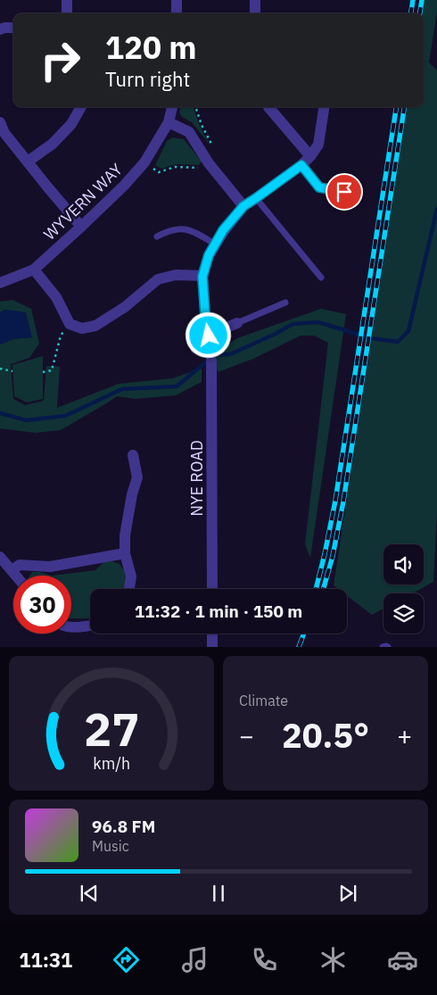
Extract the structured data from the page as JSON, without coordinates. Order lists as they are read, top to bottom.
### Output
{
  "streets": {
    "street": ["WYVERN WAY", "NYE ROAD"]
  },
  "page": {
    "turn": ["120 m", "Turn right"],
    "limit": "30",
    "trip": "11:32 · 1 min · 150 m",
    "tile": "Climate",
    "heat": ["−", "20.5°", "+"],
    "song": ["96.8 FM", "Music"],
    "tabs": "11:31",
    "gauge": ["27", "km/h"]
  }
}
